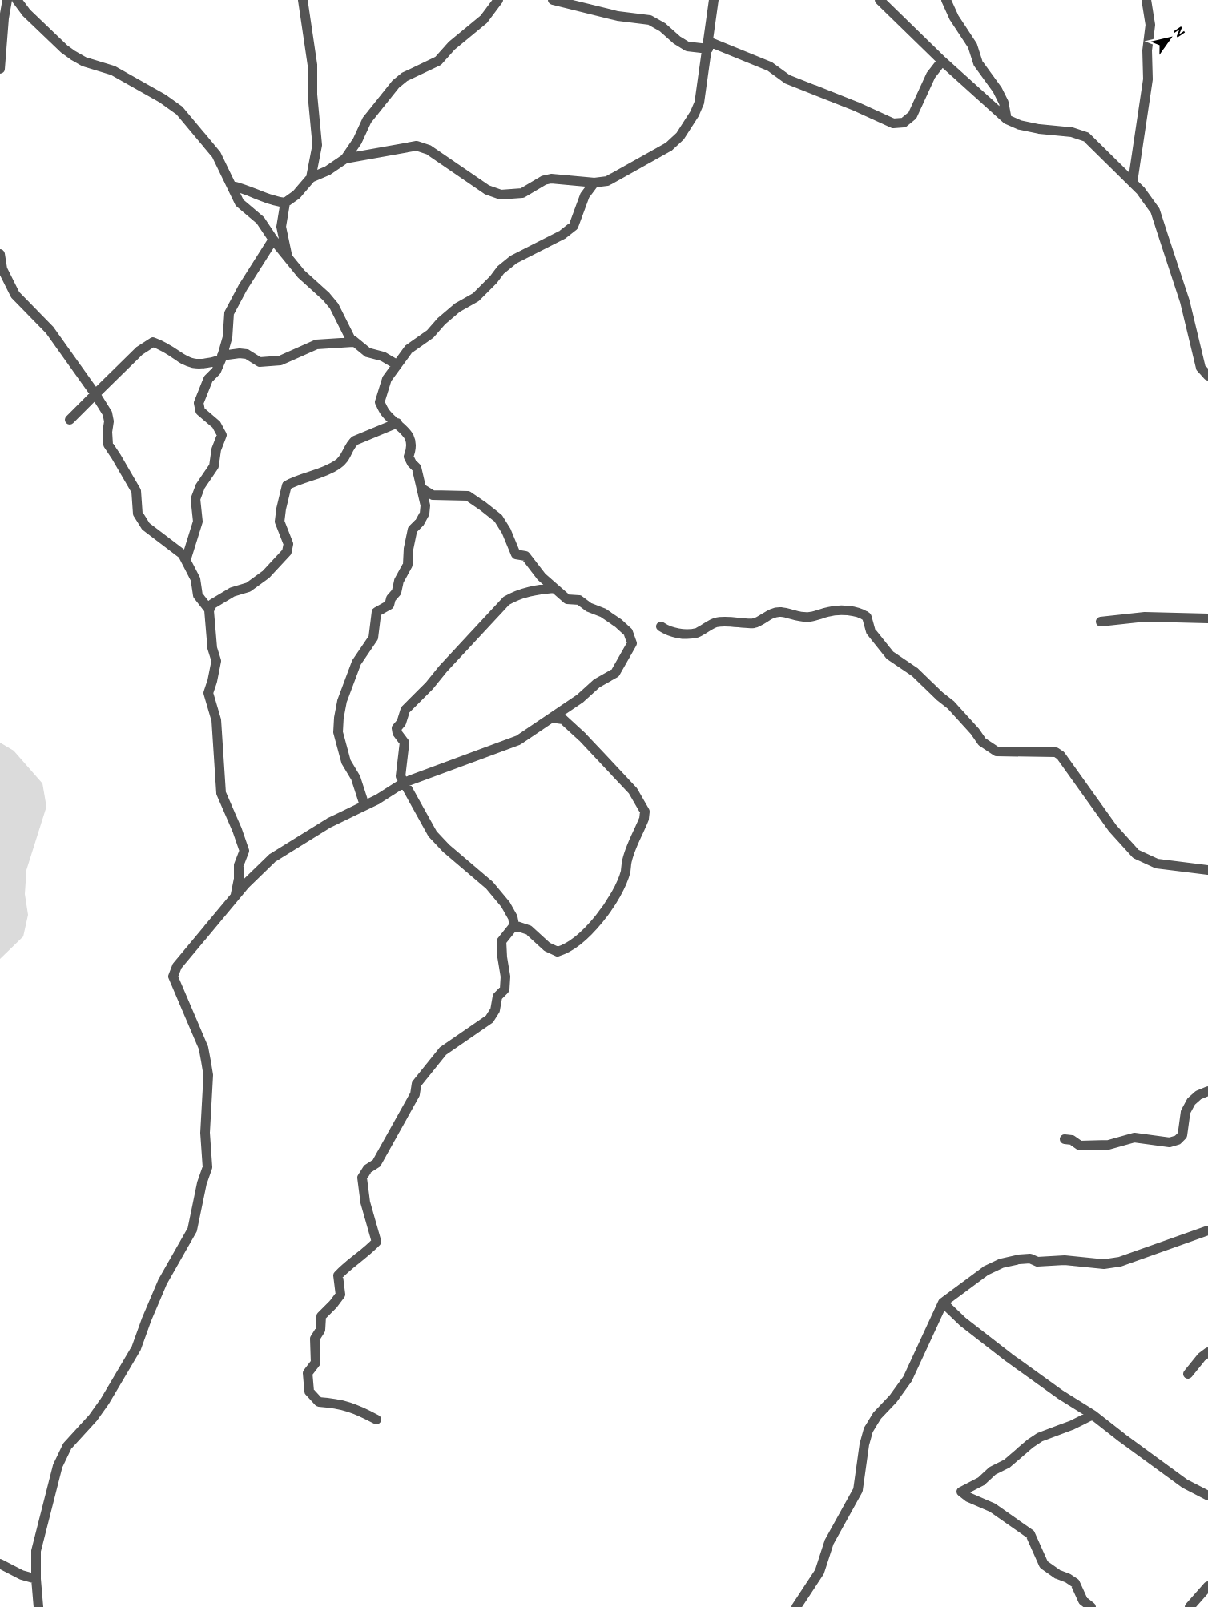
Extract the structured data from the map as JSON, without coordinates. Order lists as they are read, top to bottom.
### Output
{
  "north": "top right"
}
